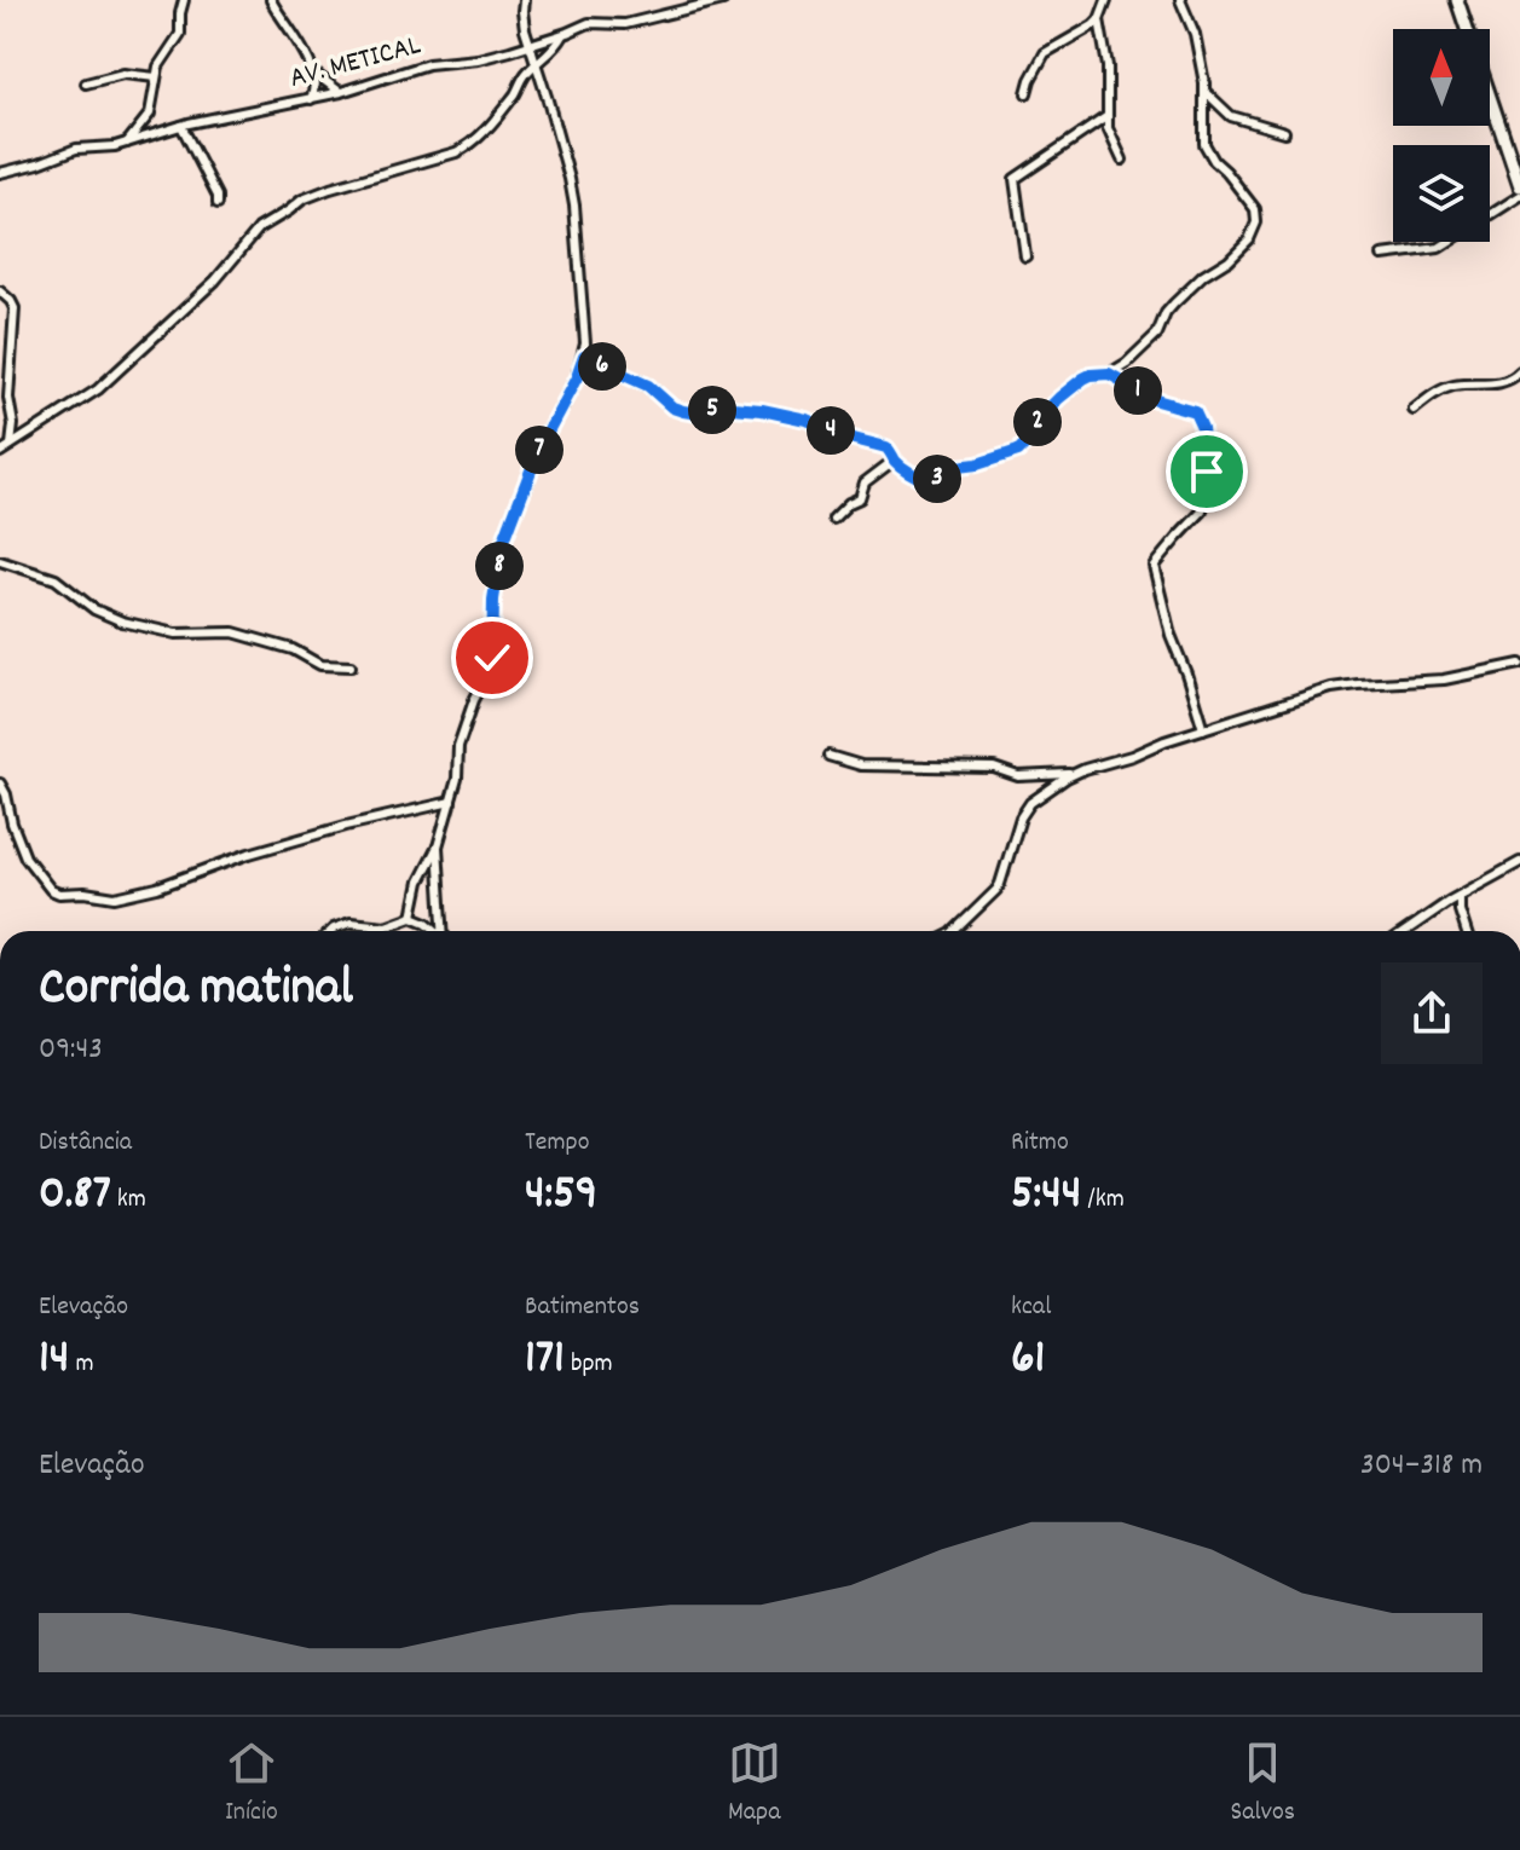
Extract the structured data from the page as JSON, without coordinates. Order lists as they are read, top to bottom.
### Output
{
  "streets": {
    "street": ["AV. METICAL"]
  },
  "north": "top",
  "page": {
    "pins": [
      "6",
      "1",
      "5",
      "2",
      "4",
      "7",
      "3",
      "8"
    ],
    "heading": ["Corrida matinal", "09:43"],
    "stats": [
      ["Distância", "0.87 km"],
      ["Tempo", "4:59"],
      ["Ritmo", "5:44 /km"],
      ["Elevação", "14 m"],
      ["Batimentos", "171 bpm"],
      ["kcal", "61"]
    ],
    "chart": ["Elevação", "304–318 m"],
    "tabs": ["Início", "Mapa", "Salvos"]
  }
}
